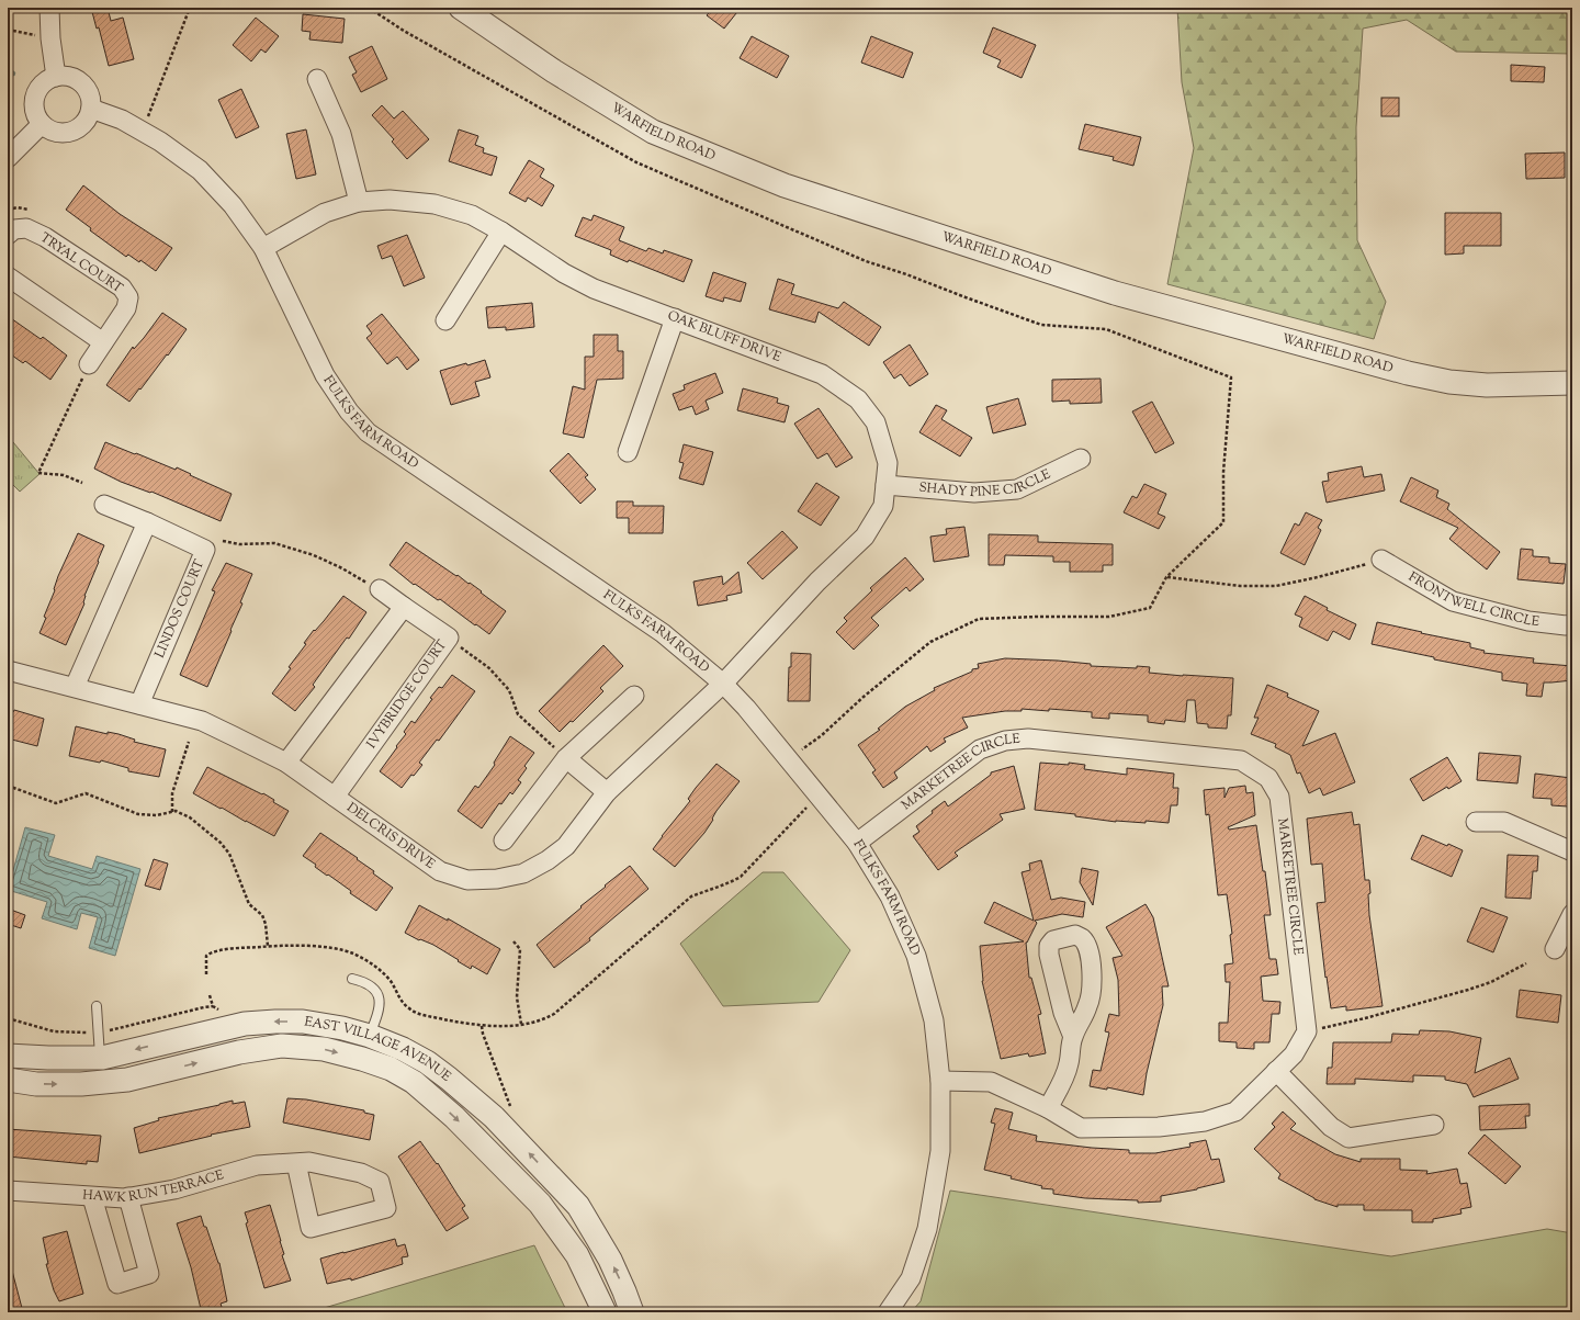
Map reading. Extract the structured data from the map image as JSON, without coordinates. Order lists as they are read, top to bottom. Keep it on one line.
{"streets":{"street":["WARFIELD ROAD","TRYAL COURT","OAK BLUFF DRIVE","FULKS FARM ROAD","SHADY PINE CIRCLE","FRONTWELL CIRCLE","LINDOS COURT","IVYBRIDGE COURT","MARKETREE CIRCLE","DELCRIS DRIVE","EAST VILLAGE AVENUE","HAWK RUN TERRACE"]},"crossings":[["OAK BLUFF DRIVE","FULKS FARM ROAD"],["OAK BLUFF DRIVE","SHADY PINE CIRCLE"],["OAK BLUFF DRIVE","DELCRIS DRIVE"],["FULKS FARM ROAD","MARKETREE CIRCLE"],["FULKS FARM ROAD","DELCRIS DRIVE"],["LINDOS COURT","DELCRIS DRIVE"],["IVYBRIDGE COURT","DELCRIS DRIVE"]]}
